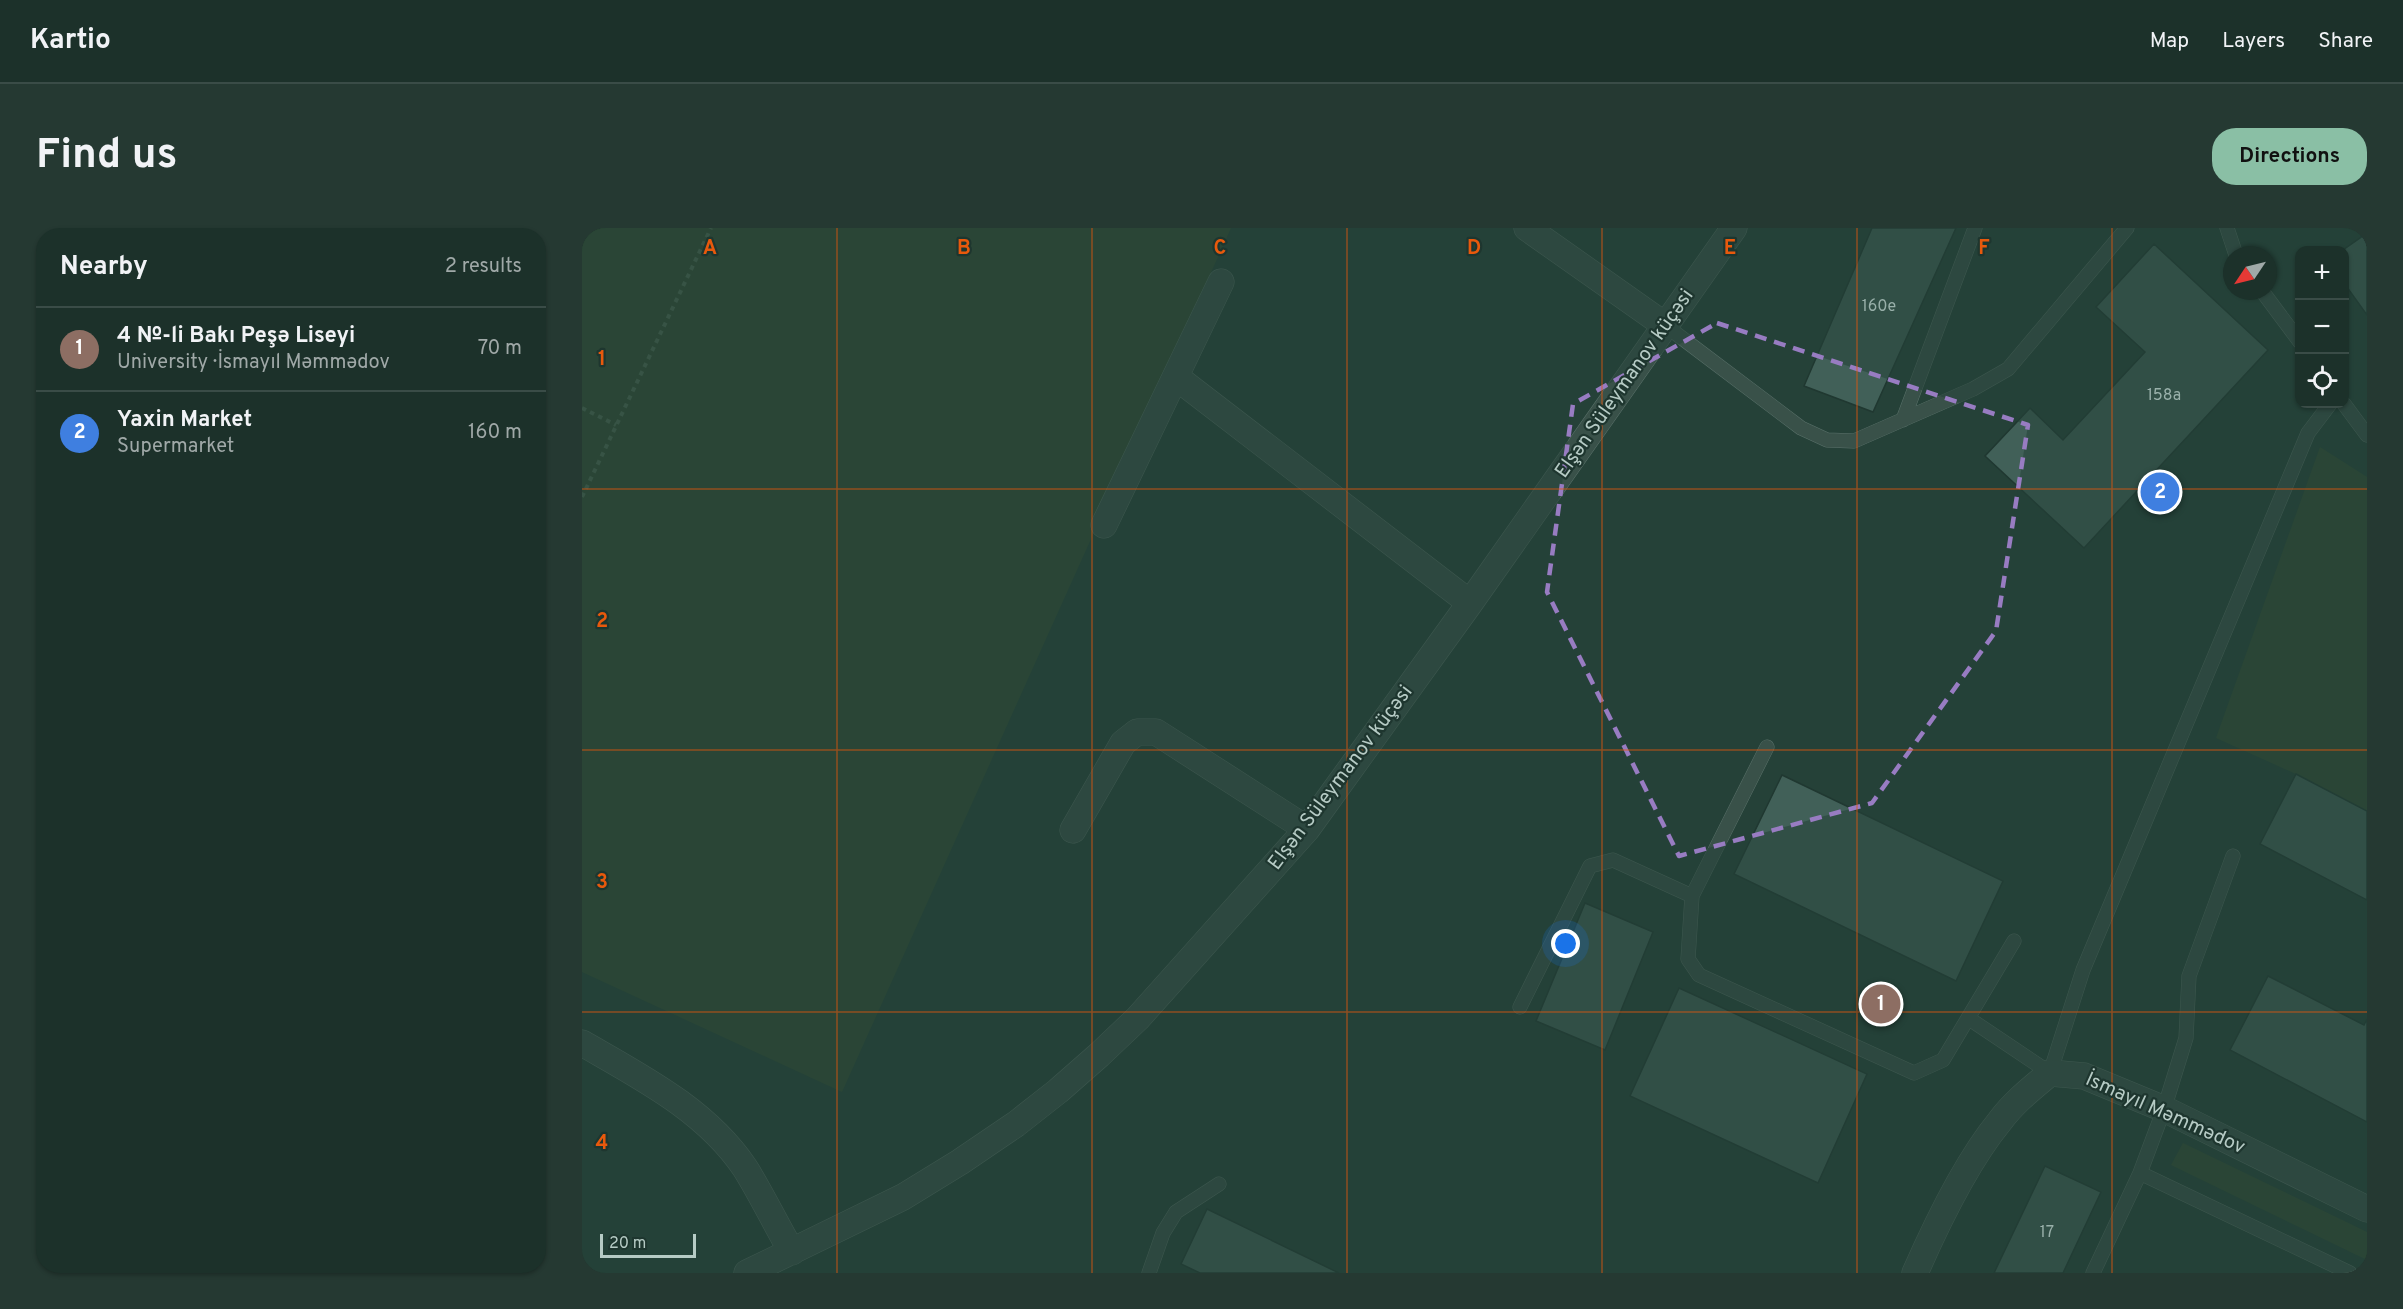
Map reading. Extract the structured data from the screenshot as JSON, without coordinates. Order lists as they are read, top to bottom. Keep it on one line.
{"streets":{"street":["Elşən Süleymanov küçəsi","İsmayıl Məmmədov"]},"house_numbers":["160e","158a","17"],"scale_bar":"20 m","north":"bottom left","page":{"header":"Kartio","nav":["Map","Layers","Share"],"buttons":"Directions","title":"Find us","heading":["Nearby","2 results"],"map_buttons":["+","−"],"list":[{"mark":"1","name":"4 №-li Bakı Peşə Liseyi","note":"University · İsmayıl Məmmədov","value":"70 m"},{"mark":"2","name":"Yaxin Market","note":"Supermarket","value":"160 m"}],"pins":["2","1"],"scale":"20 m"},"grid":{"columns":["A","B","C","D","E","F"],"rows":["1","2","3","4"]}}
